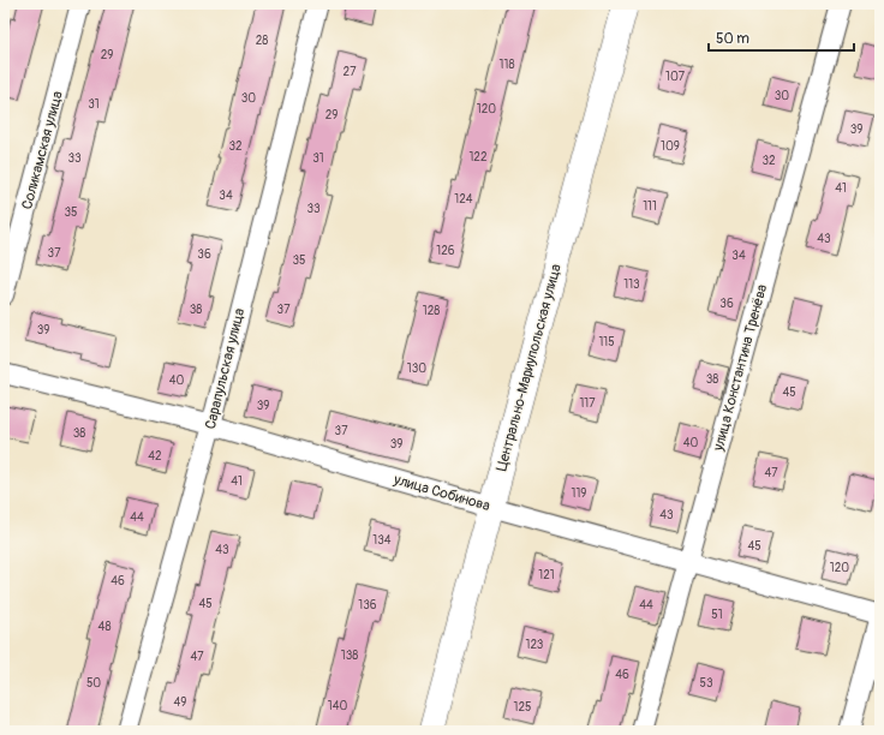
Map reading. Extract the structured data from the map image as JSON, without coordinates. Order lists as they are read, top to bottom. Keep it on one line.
{"streets":{"street":["Соликамская улица","Центрально-Мариупольская улица","улица Константина Тренёва","Сарапульская улица","улица Собинова"]},"crossings":[["Центрально-Мариупольская улица","улица Собинова"],["улица Константина Тренёва","улица Собинова"],["Сарапульская улица","улица Собинова"]],"house_numbers":["28","29","118","27","107","30","30","31","120","29","39","32","109","122","33","31","32","41","34","124","111","33","35","43","126","37","36","34","35","113","36","38","37","128","39","115","130","38","40","45","117","39","37","38","40","39","42","47","41","119","43","44","134","45","43","120","121","46","45","136","44","51","48","123","138","47","46","50","53","49","140","125"],"scale_bar":"50 m"}
